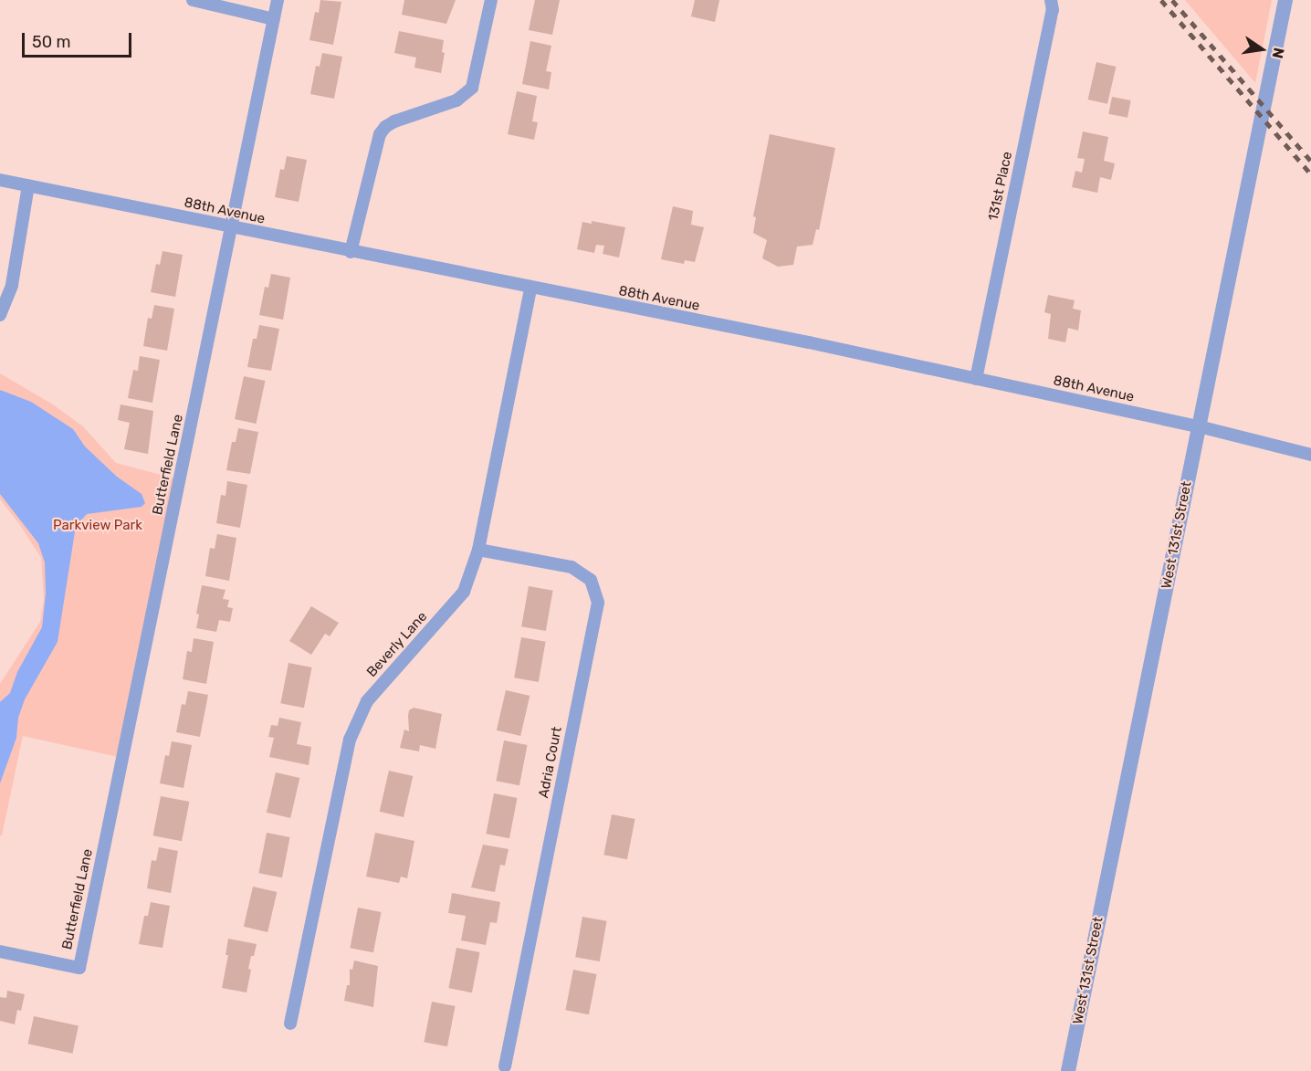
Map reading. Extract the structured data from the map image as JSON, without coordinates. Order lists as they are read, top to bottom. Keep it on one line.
{"streets":{"street":["131st Place","88th Avenue","Butterfield Lane","West 131st Street","Beverly Lane","Adria Court"]},"crossings":[["131st Place","88th Avenue"],["88th Avenue","Butterfield Lane"],["88th Avenue","West 131st Street"],["88th Avenue","Beverly Lane"],["Beverly Lane","Adria Court"]],"parks":["Parkview Park"],"scale_bar":"50 m","north":"right"}
